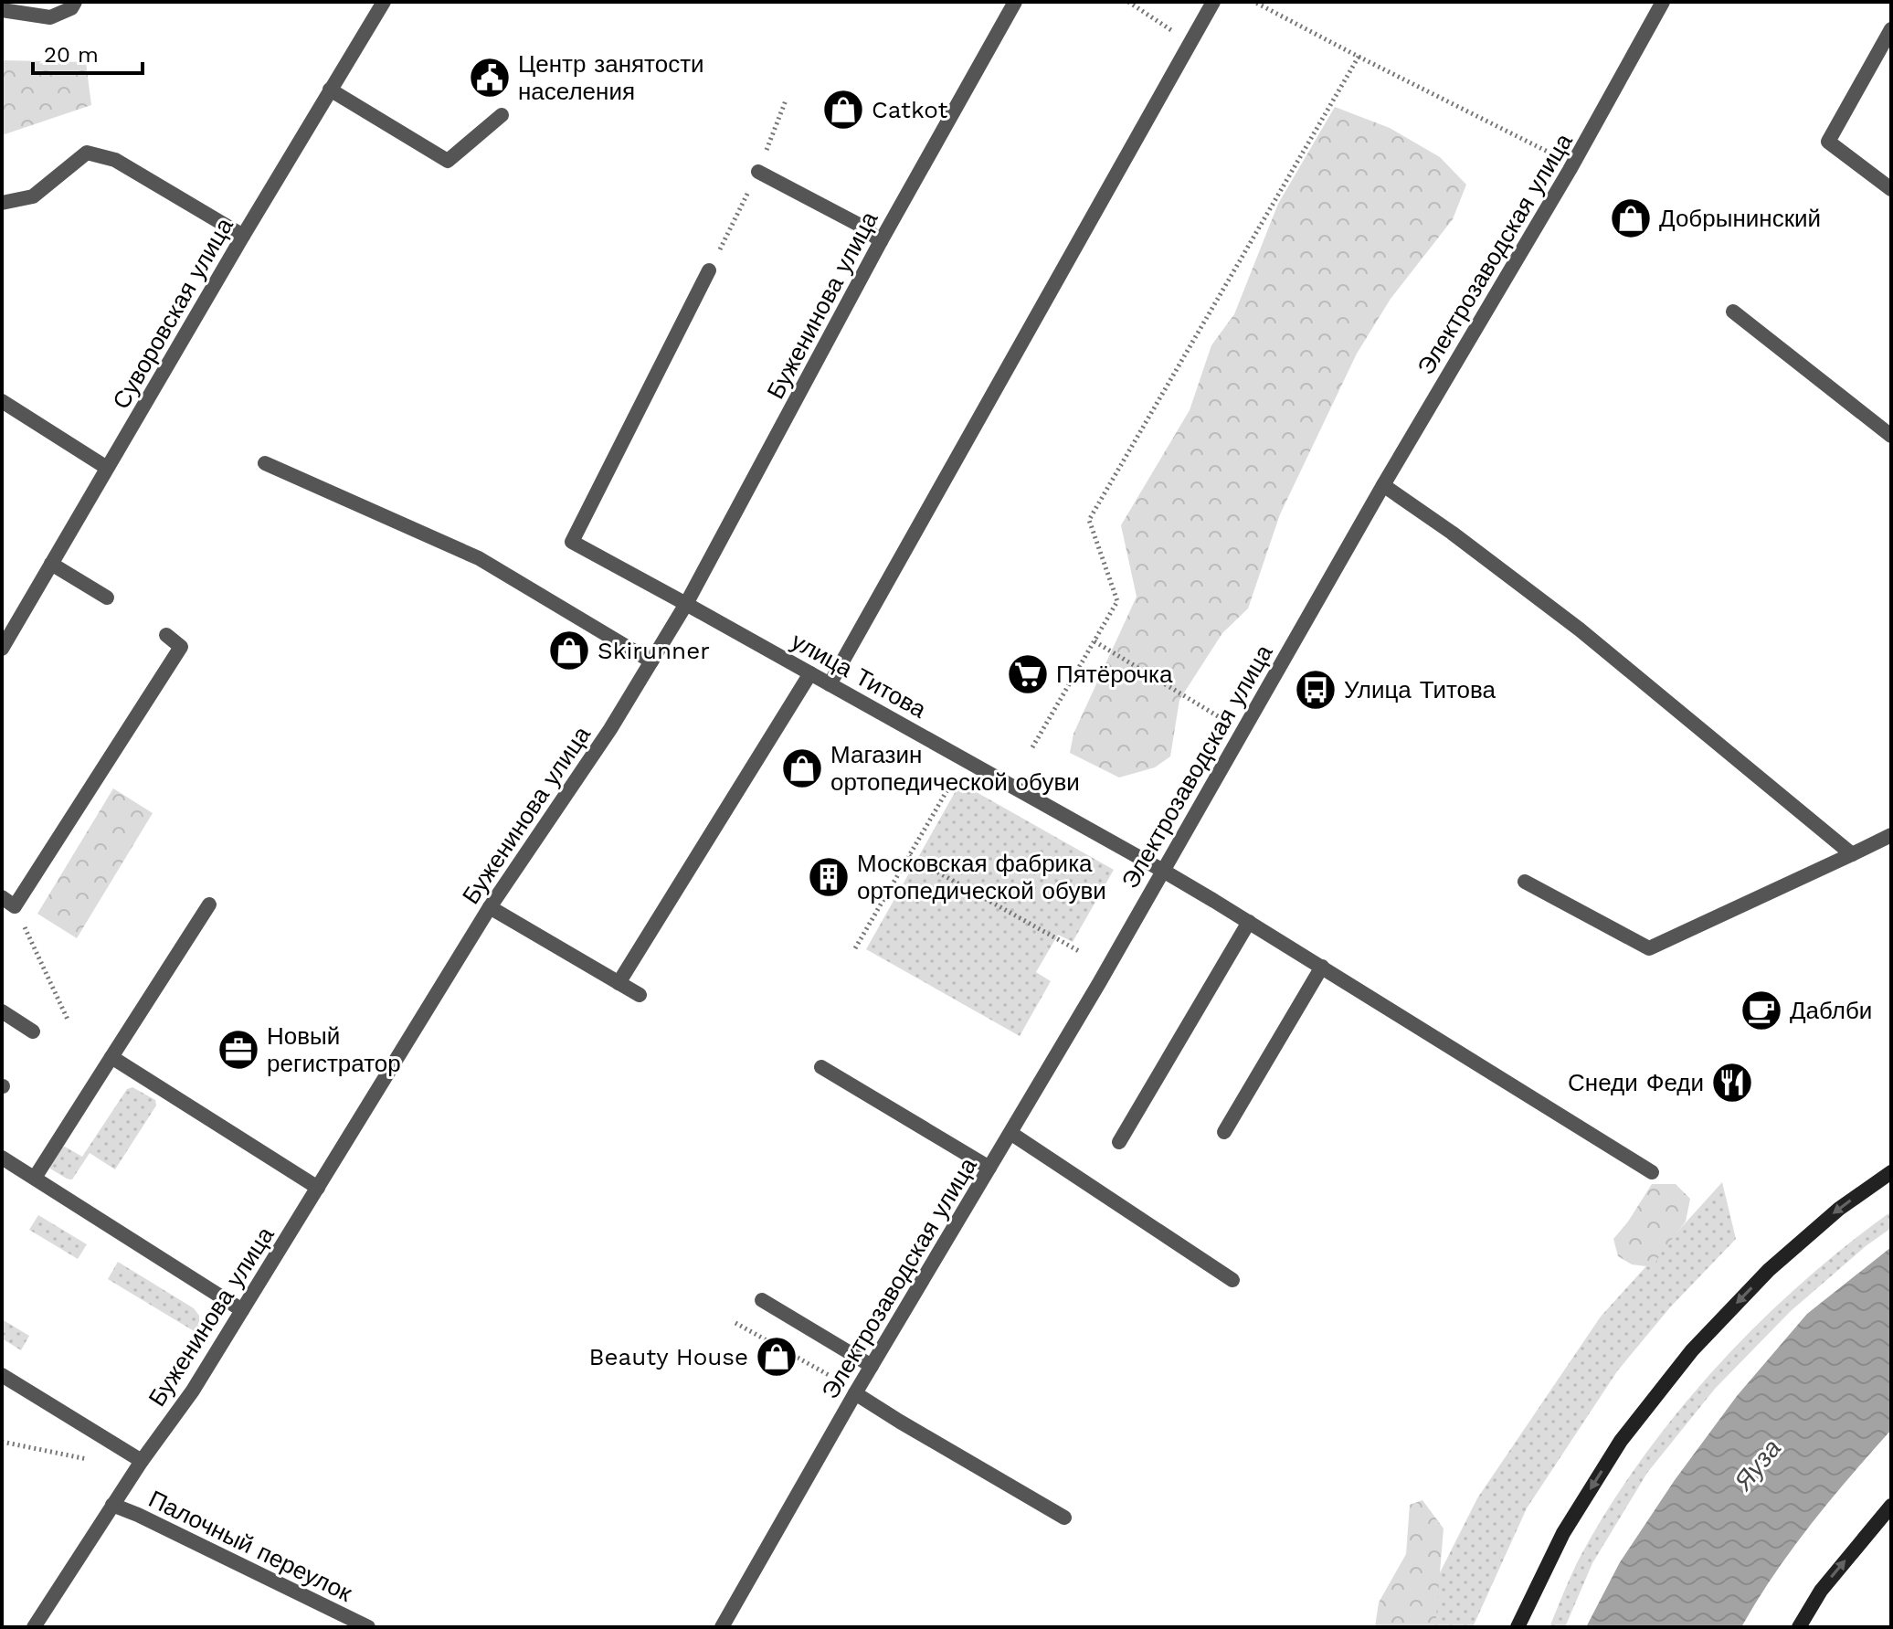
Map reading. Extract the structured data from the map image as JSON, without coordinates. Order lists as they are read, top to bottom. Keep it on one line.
{"streets":{"street":["Электрозаводская улица","Буженинова улица","Суворовская улица","улица Титова","Палочный переулок"]},"crossings":[["Электрозаводская улица","улица Титова"],["Буженинова улица","улица Титова"],["Буженинова улица","Палочный переулок"]],"water":["Яуза"],"places":{"public building":["Центр занятости населения"],"shop":["Catkot","Добрынинский","Skirunner","Магазин ортопедической обуви","Beauty House"],"supermarket":["Пятёрочка"],"bus stop":["Улица Титова"],"building":["Московская фабрика ортопедической обуви"],"cafe":["Даблби"],"office":["Новый регистратор"],"restaurant":["Снеди Феди"]},"scale_bar":"20 m"}
